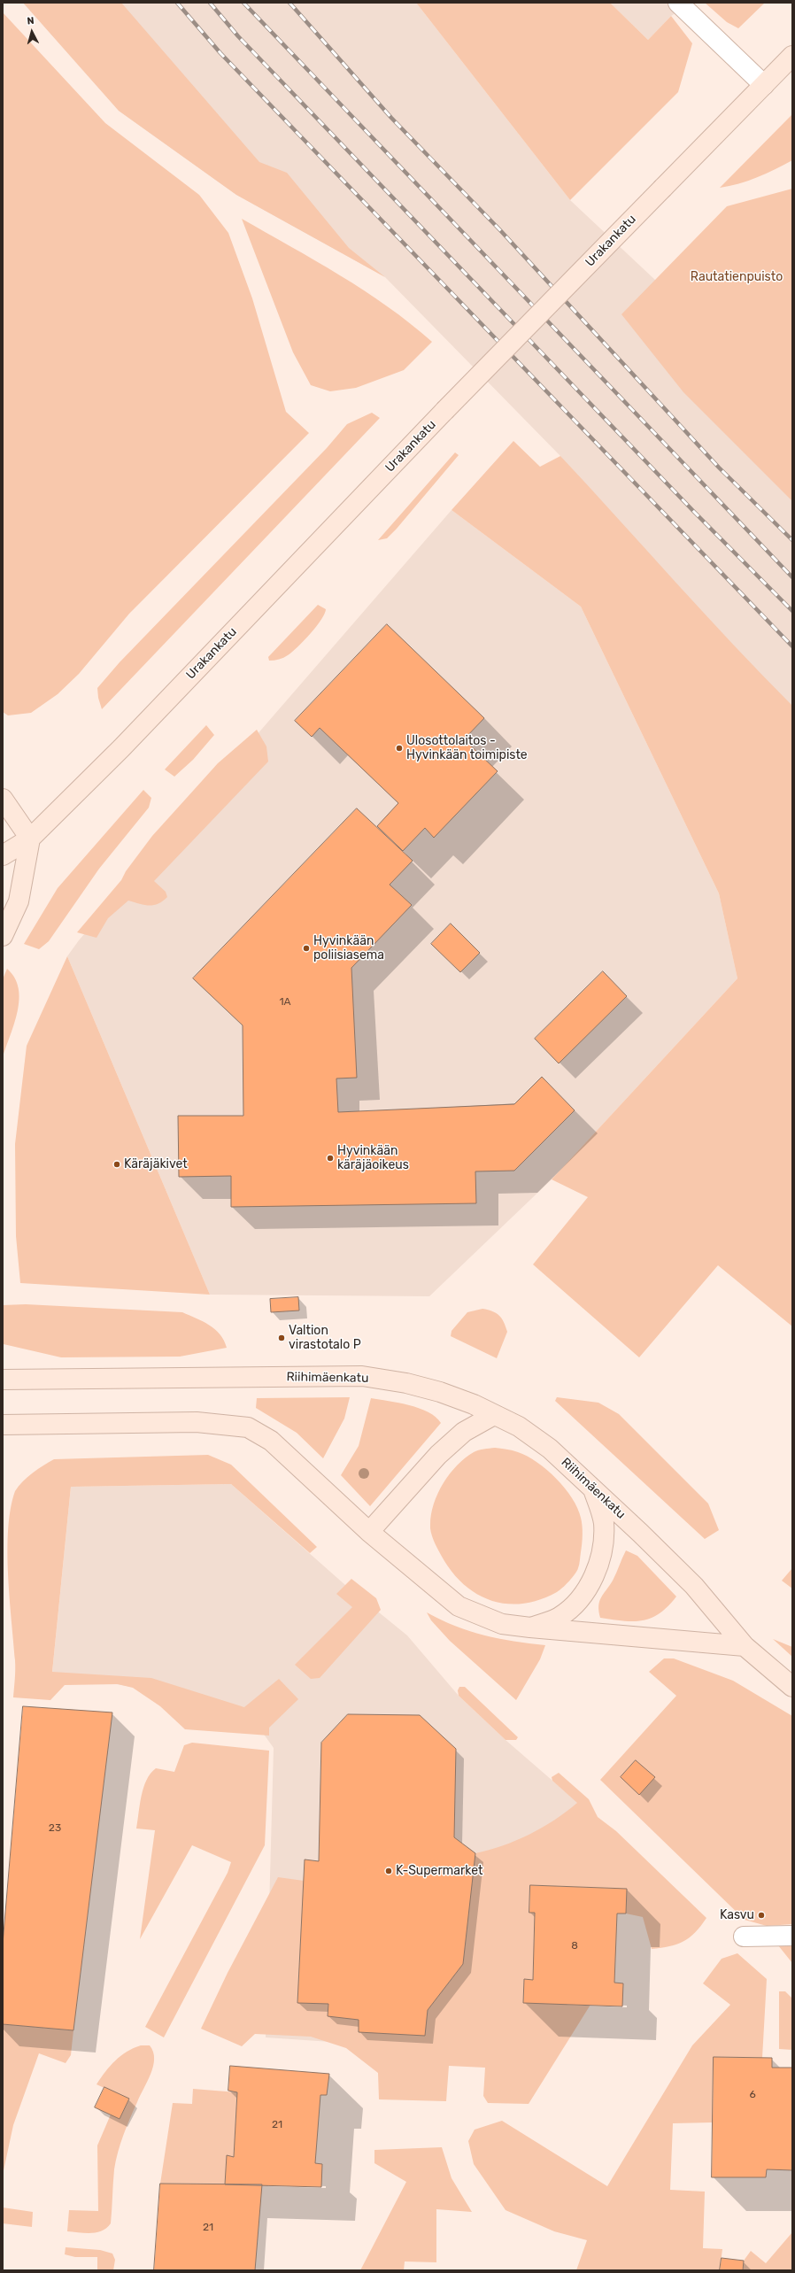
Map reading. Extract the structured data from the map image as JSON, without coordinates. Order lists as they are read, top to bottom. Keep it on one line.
{"streets":{"street":["Urakankatu","Riihimäenkatu"]},"parks":["Rautatienpuisto"],"places":["Ulosottolaitos - Hyvinkään toimipiste","Hyvinkään poliisiasema","Hyvinkään käräjäoikeus","Käräjäkivet","Valtion virastotalo P","K-Supermarket","Kasvu"],"house_numbers":["1A","23","8","6","21","21"],"north":"top"}
